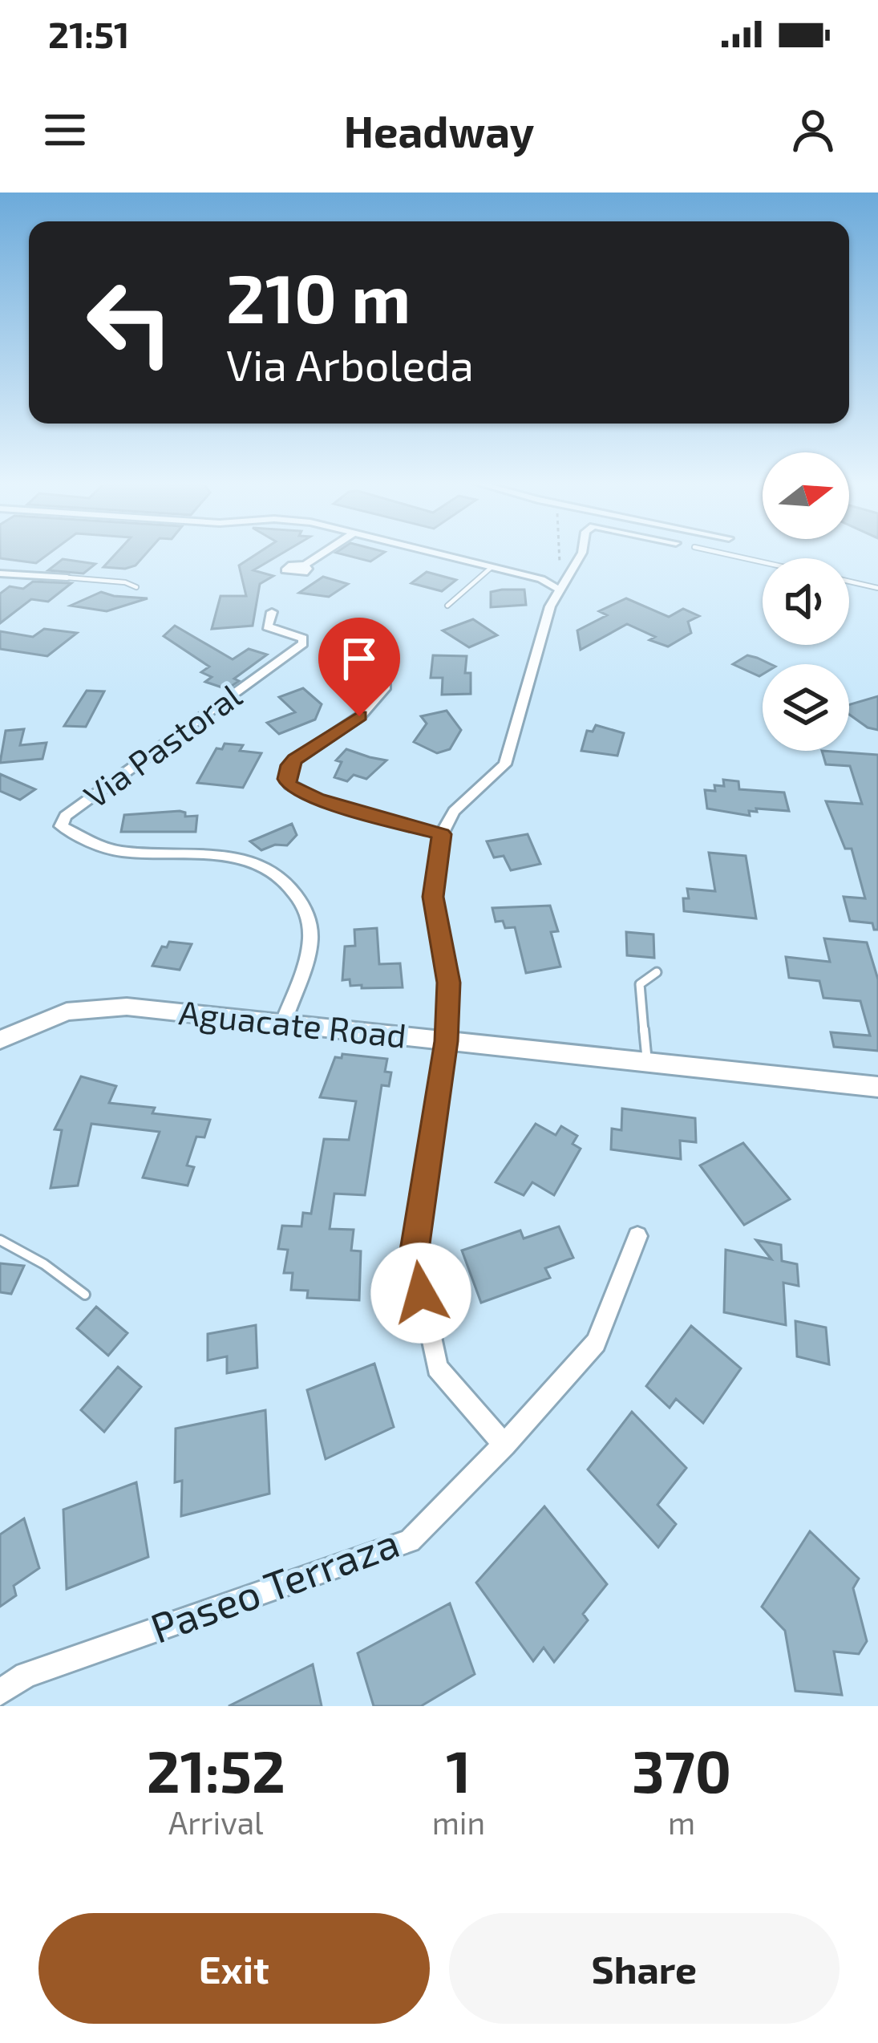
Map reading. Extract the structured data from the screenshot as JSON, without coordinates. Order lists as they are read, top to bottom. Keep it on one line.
{"streets":{"street":["Via Pastoral","Aguacate Road","Paseo Terraza"]},"crossings":[["Via Pastoral","Aguacate Road"]],"north":"right","page":{"status":"21:51","header":"Headway","turn":["210 m","Via Arboleda"],"eta":["21:52","Arrival","1","min","370","m"],"buttons":["Exit","Share"]}}
